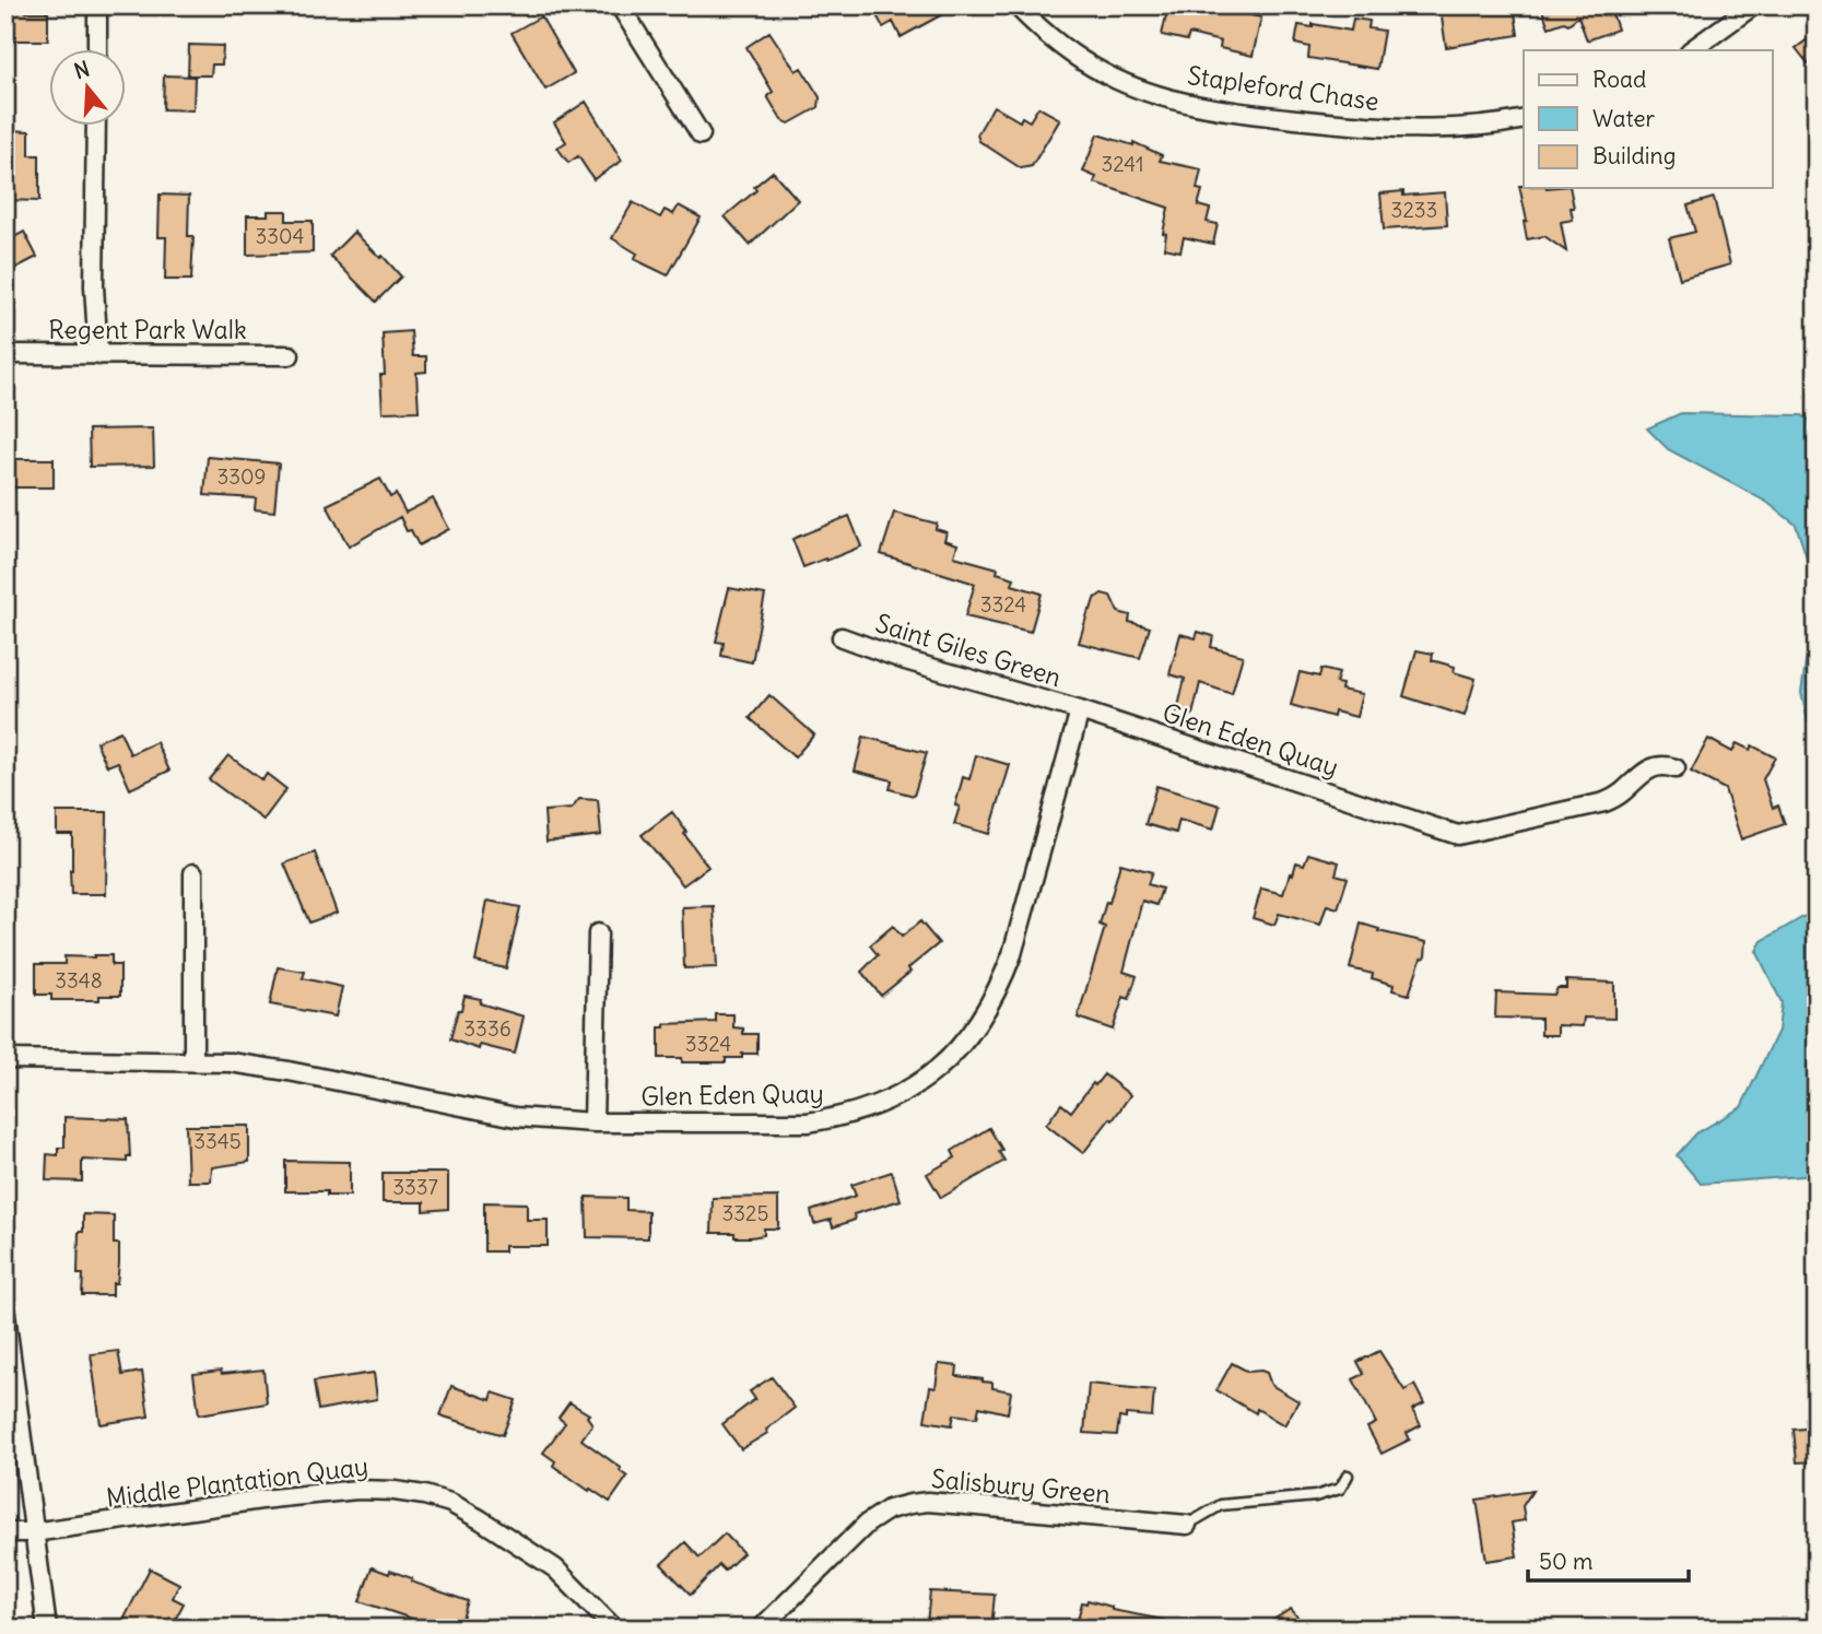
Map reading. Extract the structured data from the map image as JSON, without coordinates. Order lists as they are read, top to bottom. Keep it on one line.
{"streets":{"street":["Stapleford Chase","Regent Park Walk","Saint Giles Green","Glen Eden Quay","Middle Plantation Quay","Salisbury Green"]},"crossings":[["Saint Giles Green","Glen Eden Quay"]],"house_numbers":["3241","3233","3304","3309","3324","3348","3336","3324","3345","3337","3325"],"legend":["Road","Water","Building"],"scale_bar":"50 m","north":"top"}
